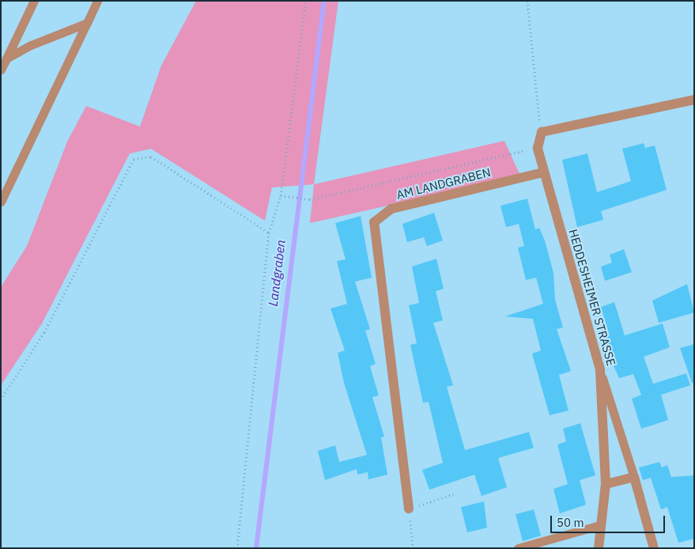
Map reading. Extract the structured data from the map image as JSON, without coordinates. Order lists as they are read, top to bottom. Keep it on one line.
{"streets":{"street":["AM LANDGRABEN","HEDDESHEIMER STRASSE"]},"crossings":[["AM LANDGRABEN","HEDDESHEIMER STRASSE"]],"water":["Landgraben"],"scale_bar":"50 m"}
